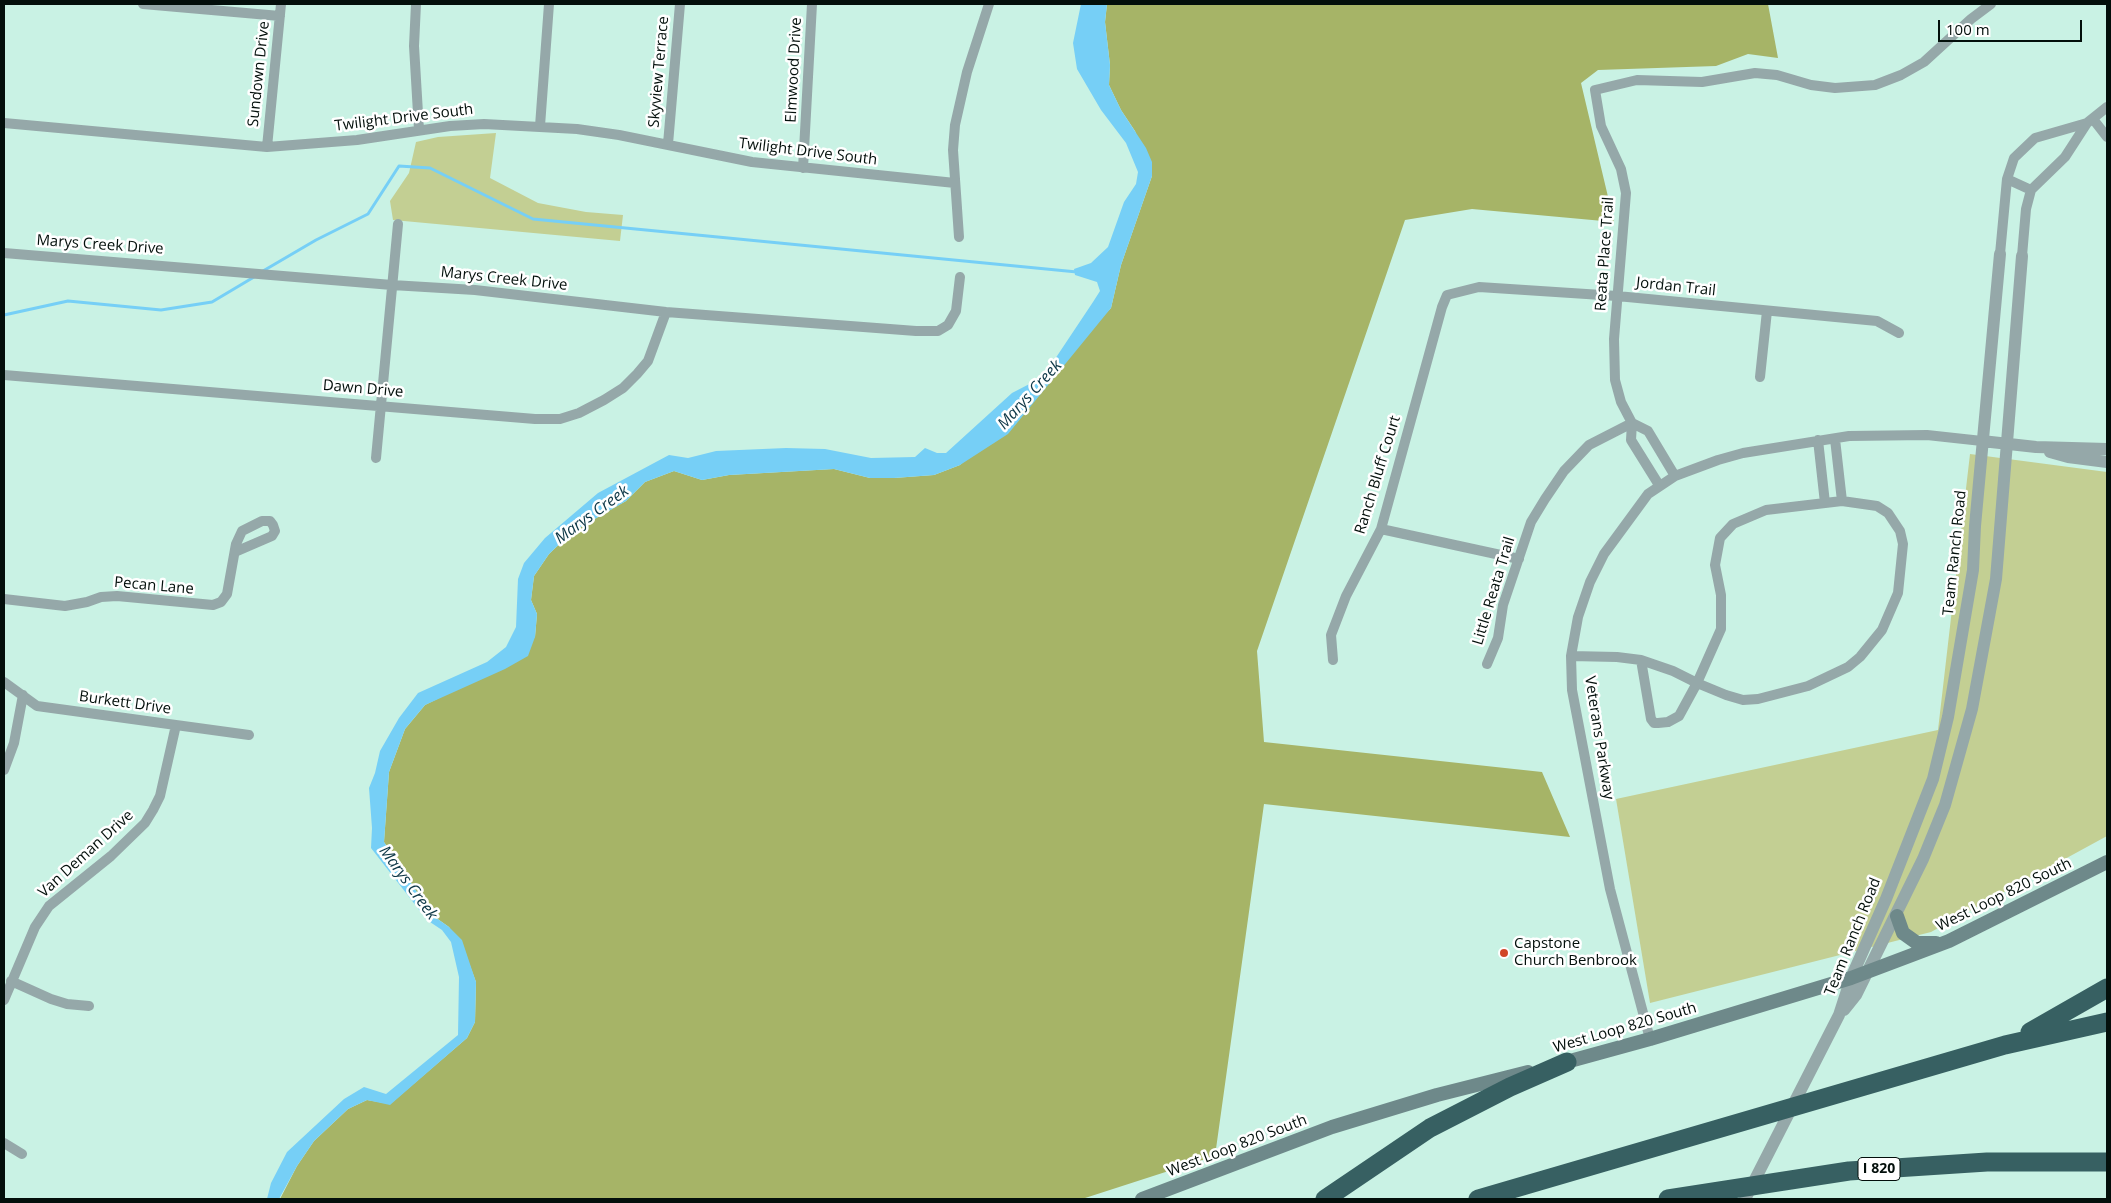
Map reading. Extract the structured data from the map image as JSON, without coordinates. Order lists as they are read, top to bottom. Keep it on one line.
{"streets":{"highway":["I 820"],"main road":["West Loop 820 South"],"street":["Elmwood Drive","Skyview Terrace","Sundown Drive","Twilight Drive South","Marys Creek Drive","Reata Place Trail","Jordan Trail","Dawn Drive","Ranch Bluff Court","Team Ranch Road","Pecan Lane","Little Reata Trail","Burkett Drive","Veterans Parkway","Van Deman Drive"]},"crossings":[["Elmwood Drive","Twilight Drive South"],["Skyview Terrace","Twilight Drive South"],["Sundown Drive","Twilight Drive South"],["Marys Creek Drive","Dawn Drive"],["Reata Place Trail","Jordan Trail"],["Reata Place Trail","Little Reata Trail"],["Reata Place Trail","Veterans Parkway"],["Jordan Trail","Ranch Bluff Court"],["Team Ranch Road","Veterans Parkway"],["Team Ranch Road","West Loop 820 South"],["Burkett Drive","Van Deman Drive"],["Veterans Parkway","West Loop 820 South"]],"water":["Marys Creek"],"places":["Capstone Church Benbrook"],"scale_bar":"100 m"}
